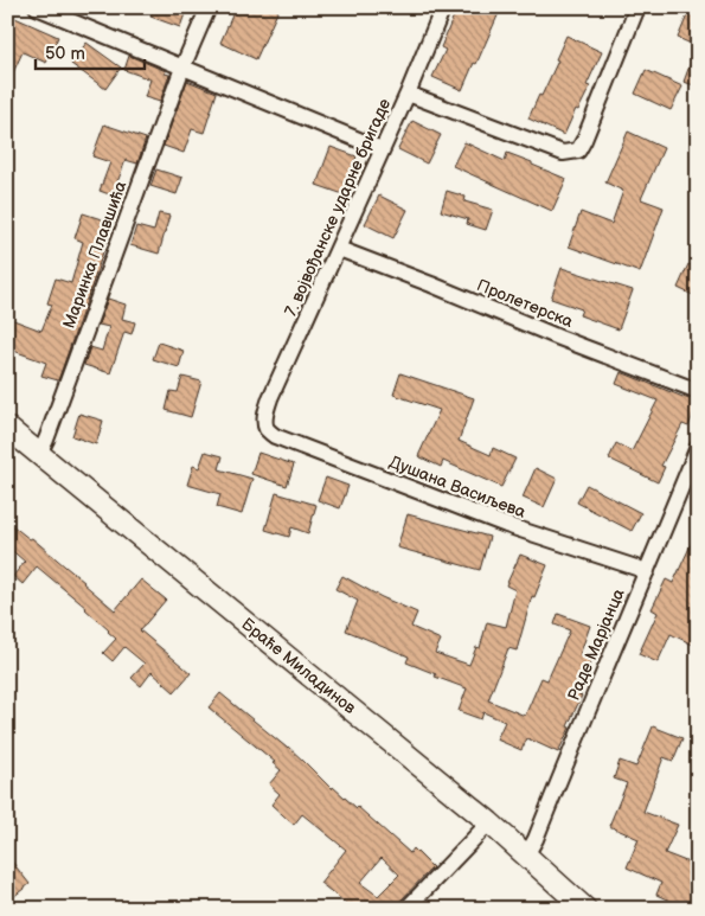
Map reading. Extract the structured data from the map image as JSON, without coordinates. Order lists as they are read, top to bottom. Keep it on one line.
{"streets":{"main road":["Браће Миладинов"],"street":["7. војвођанске ударне бригаде","Маринка Плавшића","Пролетерска","Душана Васиљева","Раде Марјанца"]},"crossings":[["7. војвођанске ударне бригаде","Пролетерска"],["7. војвођанске ударне бригаде","Душана Васиљева"],["Маринка Плавшића","Браће Миладинов"],["Душана Васиљева","Раде Марјанца"],["Раде Марјанца","Браће Миладинов"]],"scale_bar":"50 m"}
